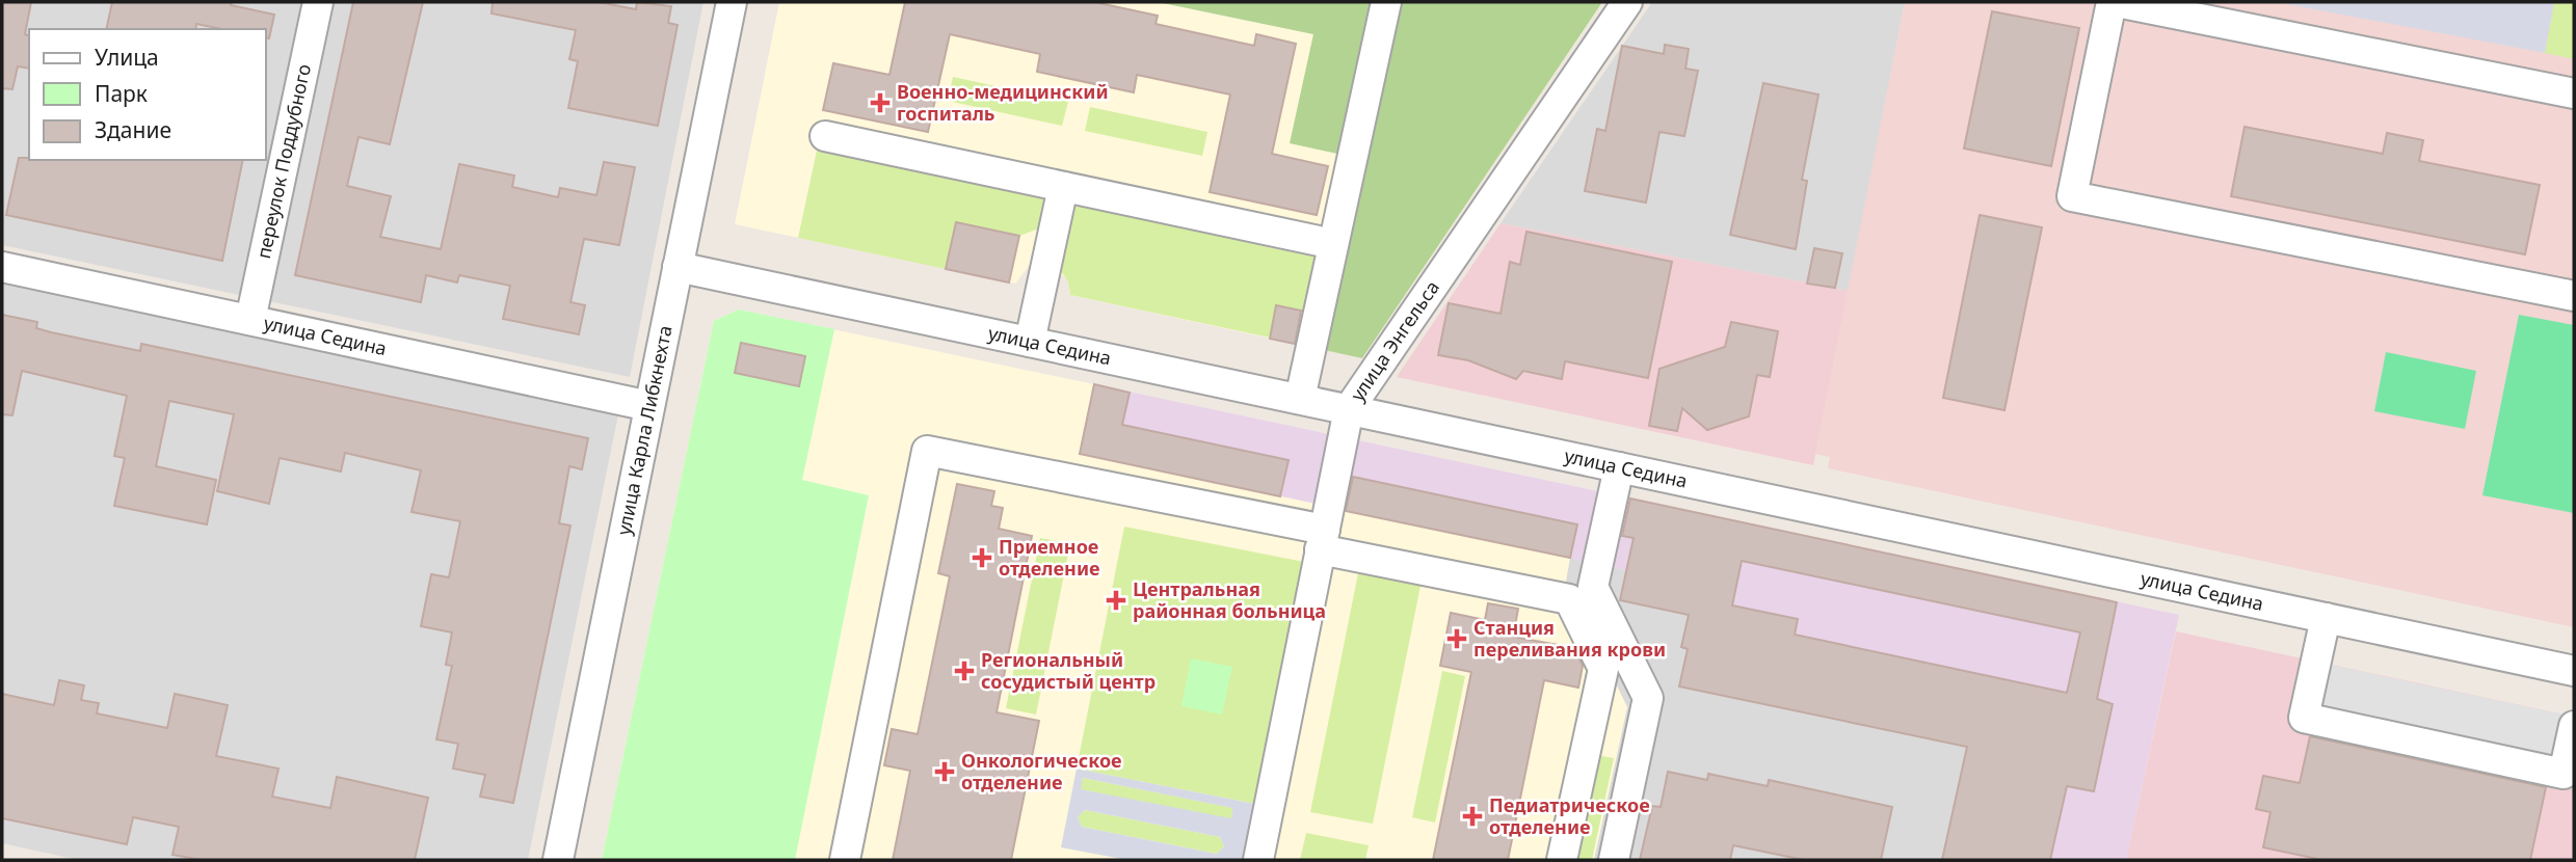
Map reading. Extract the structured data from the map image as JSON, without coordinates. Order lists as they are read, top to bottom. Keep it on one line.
{"streets":{"street":["переулок Поддубного","улица Седина","улица Энгельса","улица Карла Либкнехта"]},"crossings":[["переулок Поддубного","улица Седина"],["улица Седина","улица Энгельса"],["улица Седина","улица Карла Либкнехта"]],"places":{"health":["Военно-медицинский госпиталь","Приемное отделение","Центральная районная больница","Станция переливания крови","Региональный сосудистый центр","Онкологическое отделение","Педиатрическое отделение"]},"legend":["Улица","Парк","Здание"]}
